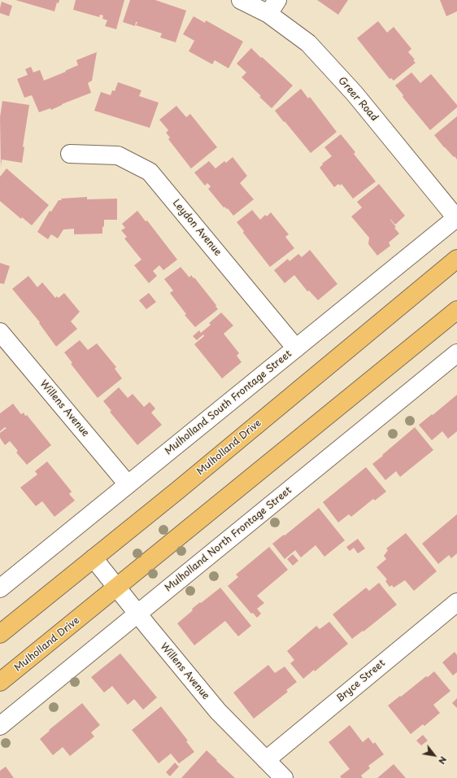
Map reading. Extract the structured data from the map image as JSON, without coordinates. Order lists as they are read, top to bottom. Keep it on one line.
{"streets":{"main road":["Mulholland Drive"],"street":["Greer Road","Leydon Avenue","Mulholland South Frontage Street","Willens Avenue","Mulholland North Frontage Street","Bryce Street"]},"crossings":[["Greer Road","Mulholland South Frontage Street"],["Leydon Avenue","Mulholland South Frontage Street"],["Mulholland South Frontage Street","Willens Avenue"],["Willens Avenue","Mulholland Drive"],["Willens Avenue","Mulholland North Frontage Street"],["Willens Avenue","Bryce Street"]],"north":"bottom right"}
